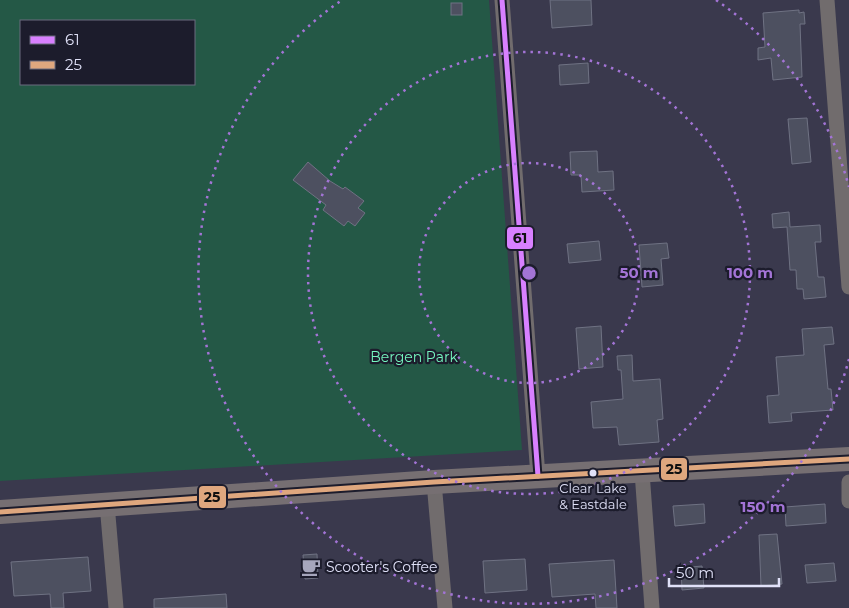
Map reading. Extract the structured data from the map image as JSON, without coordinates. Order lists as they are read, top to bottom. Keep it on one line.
{"parks":["Bergen Park"],"places":{"other":["Clear Lake & Eastdale"],"cafe":["Scooter's Coffee"]},"lines":["transit line 61","transit line 25"],"legend":["61","25"],"scale_bar":"50 m","rings":["50 m","100 m","150 m"]}
